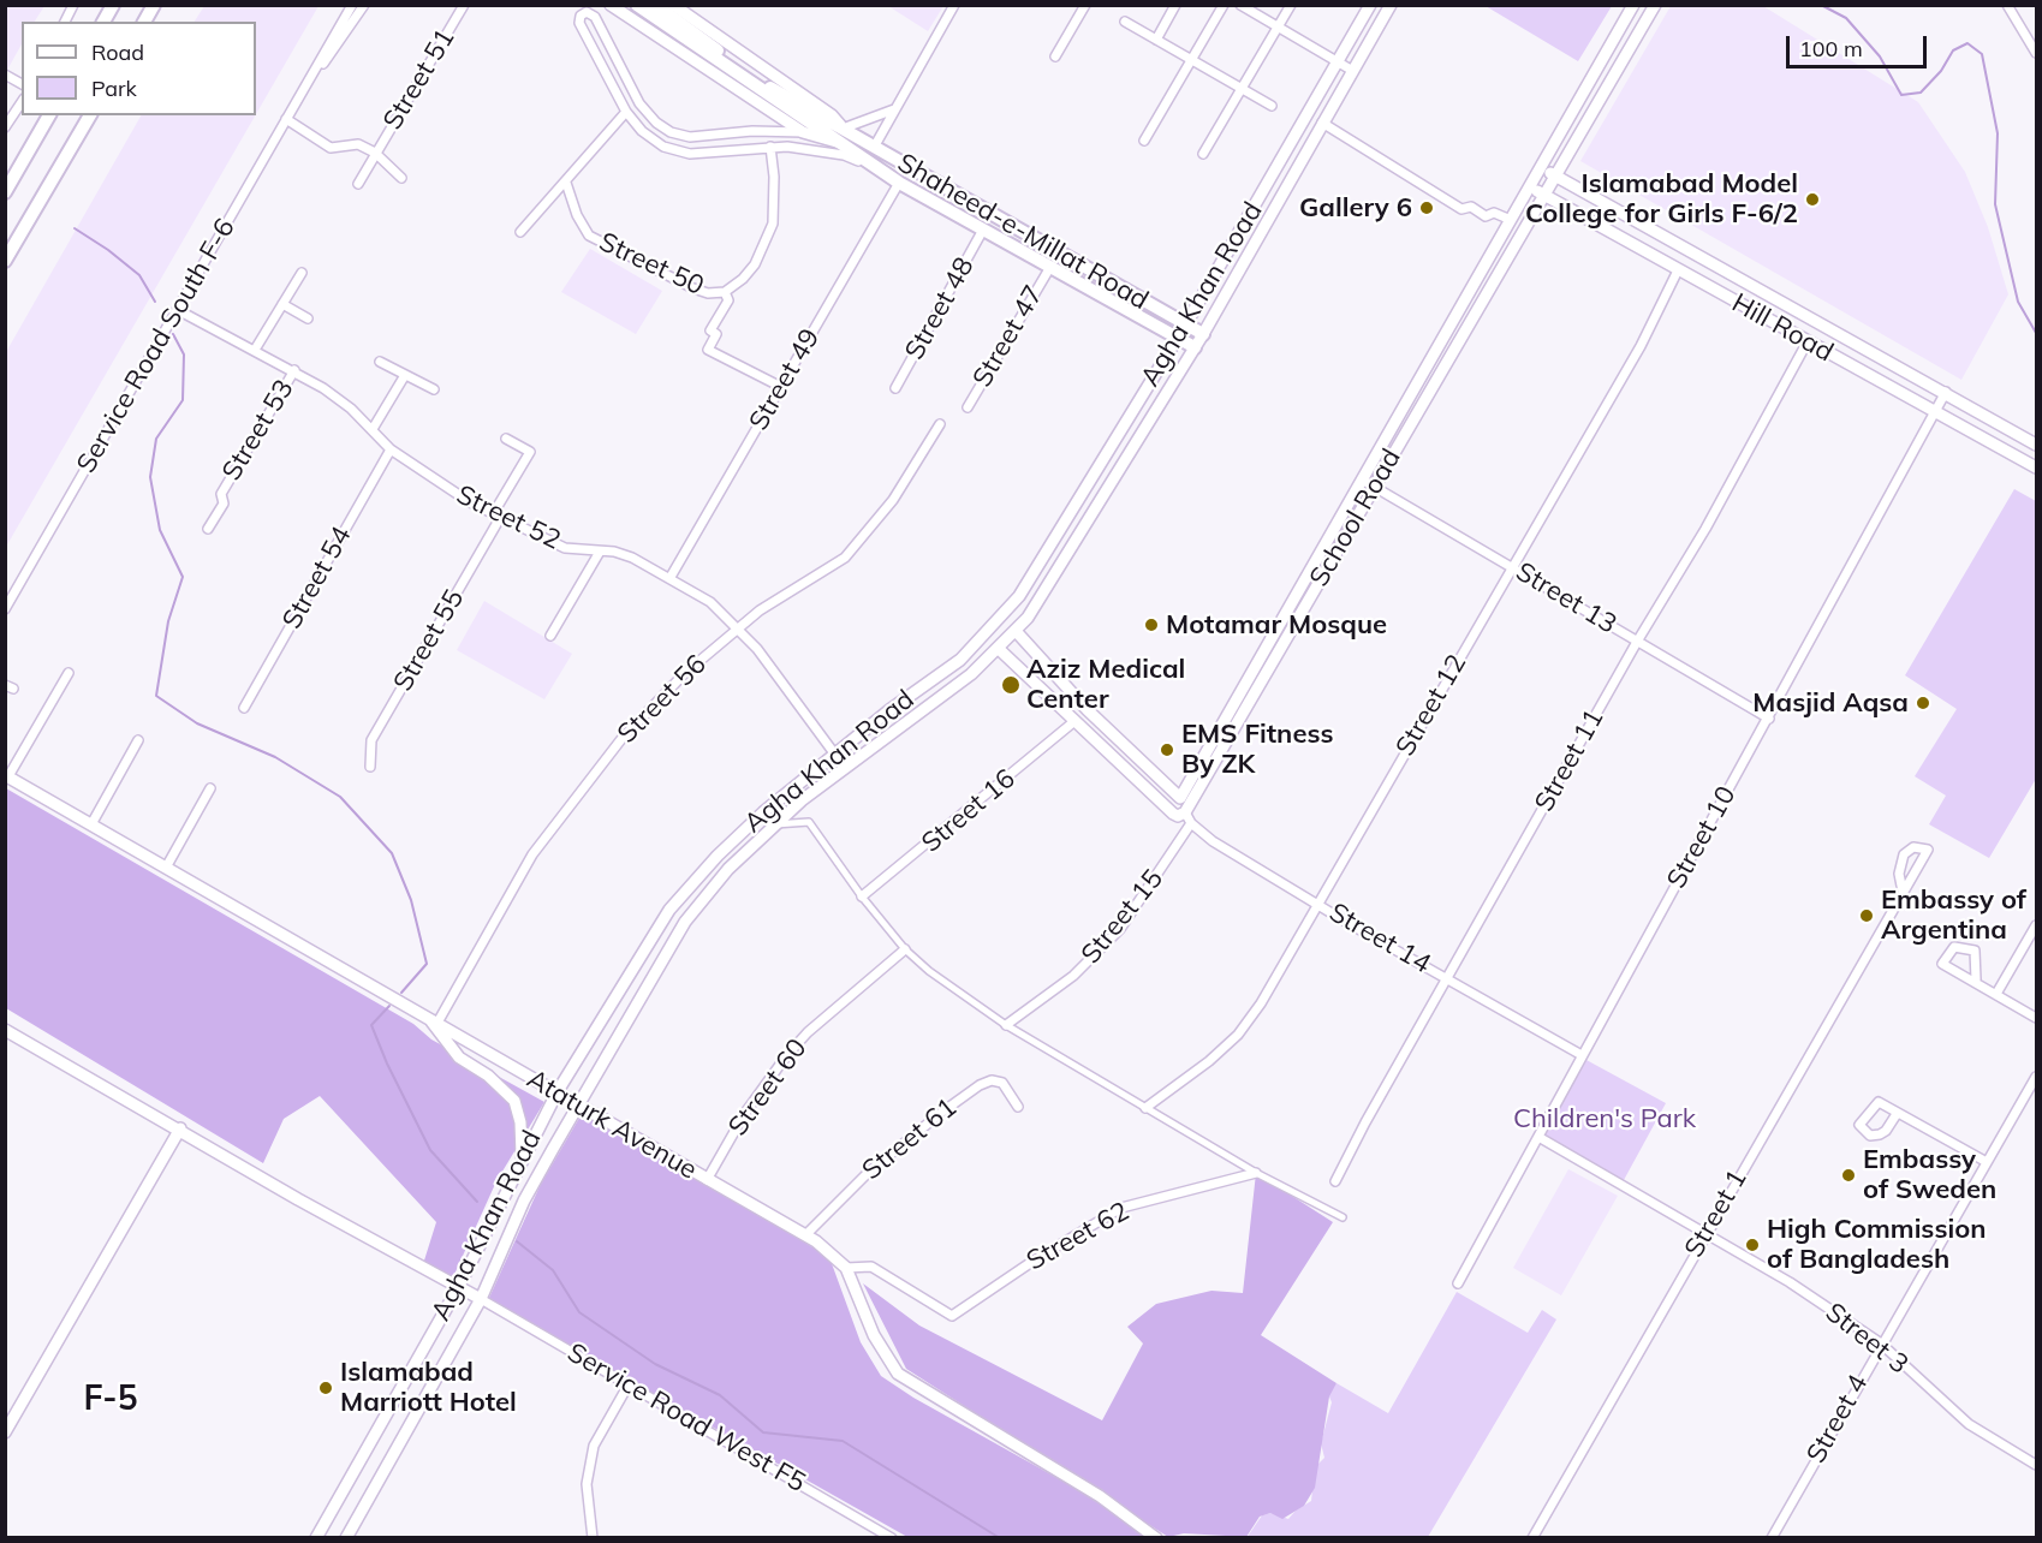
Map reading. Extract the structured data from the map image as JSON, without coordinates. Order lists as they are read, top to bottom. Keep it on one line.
{"streets":{"main road":["Shaheed-e-Millat Road"],"street":["Street 51","Street 50","Agha Khan Road","Street 48","Hill Road","Street 47","Service Road South F-6","Street 49","Street 53","Street 52","School Road","Street 54","Street 13","Street 55","Street 56","Street 12","Street 11","Street 16","Street 10","Street 15","Street 14","Street 60","Ataturk Avenue","Street 61","Street 1","Street 62","Street 3","Service Road West F5","Street 4"]},"crossings":[["Shaheed-e-Millat Road","Agha Khan Road"],["Shaheed-e-Millat Road","Street 48"],["Shaheed-e-Millat Road","Street 47"],["Shaheed-e-Millat Road","Street 49"],["Agha Khan Road","Street 52"],["Agha Khan Road","Ataturk Avenue"],["Agha Khan Road","Service Road West F5"],["Hill Road","School Road"],["Hill Road","Street 12"],["Hill Road","Street 11"],["Hill Road","Street 10"],["Service Road South F-6","Street 52"],["Street 49","Street 52"],["Street 53","Street 52"],["Street 52","Street 54"],["Street 52","Street 55"],["Street 52","Street 56"],["School Road","Street 13"],["School Road","Street 14"],["Street 13","Street 12"],["Street 13","Street 11"],["Street 13","Street 10"],["Street 56","Ataturk Avenue"],["Street 12","Street 14"],["Street 11","Street 14"],["Street 10","Street 14"],["Street 10","Street 3"],["Street 15","Street 14"],["Street 60","Ataturk Avenue"],["Ataturk Avenue","Street 61"],["Ataturk Avenue","Street 62"],["Street 1","Street 3"],["Street 3","Street 4"]],"districts":["F-5"],"parks":["Children's Park"],"places":["Islamabad Model College for Girls F-6/2","Gallery 6","Motamar Mosque","Aziz Medical Center","Masjid Aqsa","EMS Fitness By ZK","Embassy of Argentina","Embassy of Sweden","High Commission of Bangladesh","Islamabad Marriott Hotel"],"legend":["Road","Park"],"scale_bar":"100 m"}
